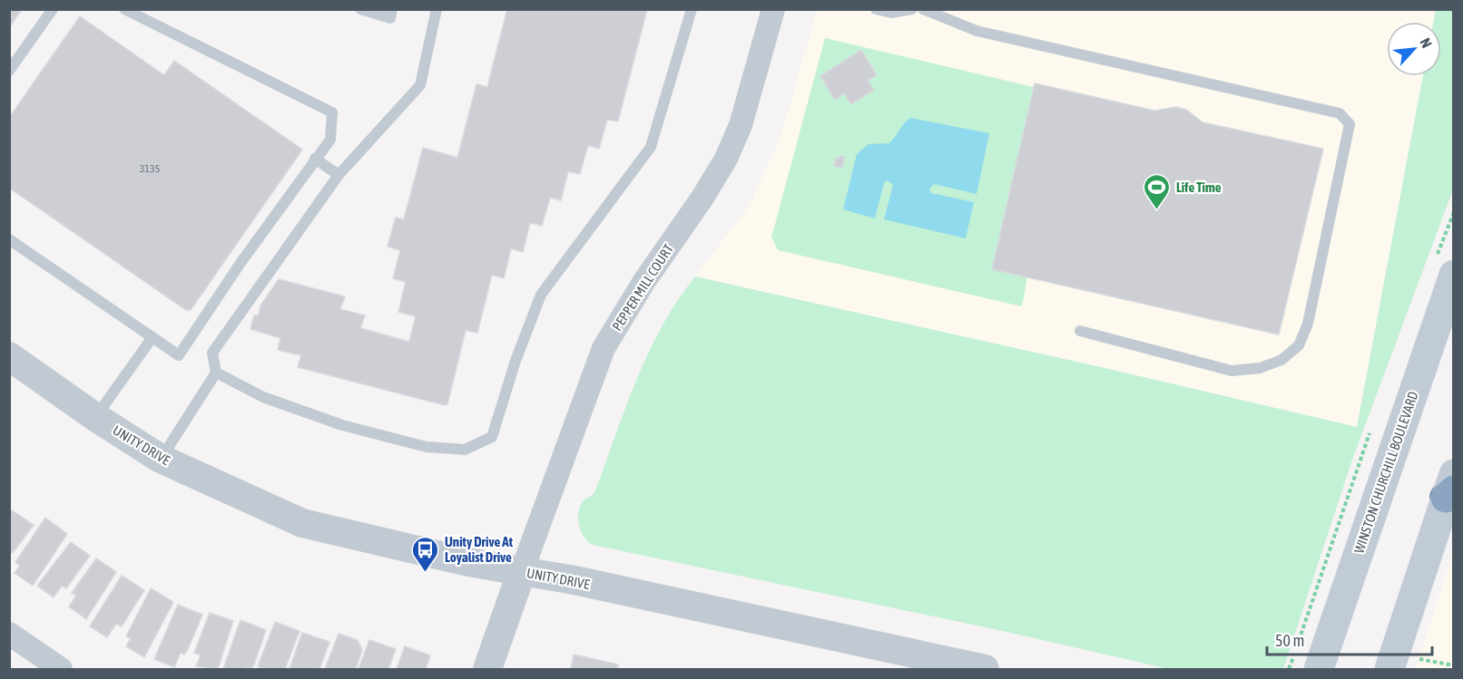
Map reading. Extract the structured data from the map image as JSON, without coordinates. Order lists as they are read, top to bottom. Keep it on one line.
{"streets":{"main road":["WINSTON CHURCHILL BOULEVARD"],"street":["PEPPER MILL COURT","UNITY DRIVE"]},"crossings":[["PEPPER MILL COURT","UNITY DRIVE"]],"places":{"sports":["Life Time"],"bus stop":["Unity Drive At Loyalist Drive"]},"house_numbers":["3135"],"scale_bar":"50 m","north":"top right"}
